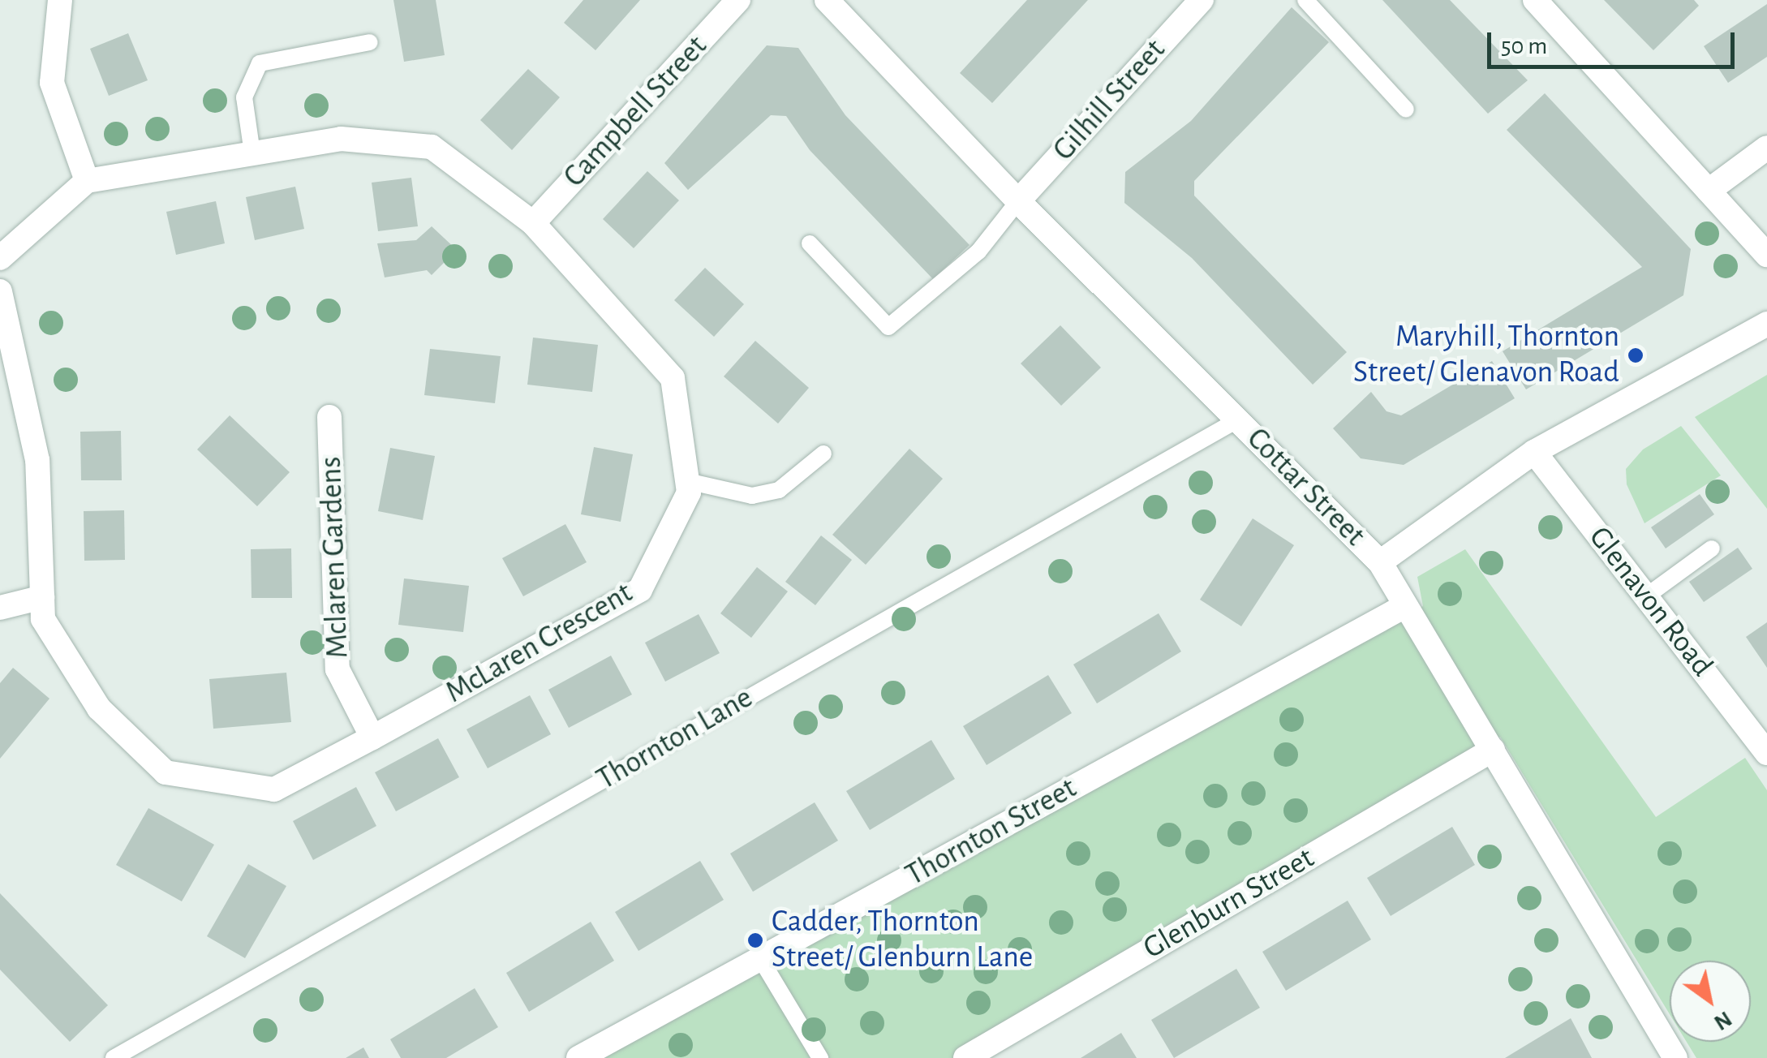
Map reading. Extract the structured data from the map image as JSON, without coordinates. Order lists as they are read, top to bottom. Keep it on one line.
{"streets":{"street":["Gilhill Street","Campbell Street","Cottar Street","Mclaren Gardens","Glenavon Road","McLaren Crescent","Thornton Street","Glenburn Street"],"lane":["Thornton Lane"]},"crossings":[["Gilhill Street","Cottar Street"],["Campbell Street","McLaren Crescent"],["Cottar Street","Thornton Lane"],["Cottar Street","Thornton Street"],["Cottar Street","Glenburn Street"],["Mclaren Gardens","McLaren Crescent"]],"places":["Maryhill, Thornton Street/ Glenavon Road","Cadder, Thornton Street/ Glenburn Lane"],"scale_bar":"50 m","north":"bottom right"}
